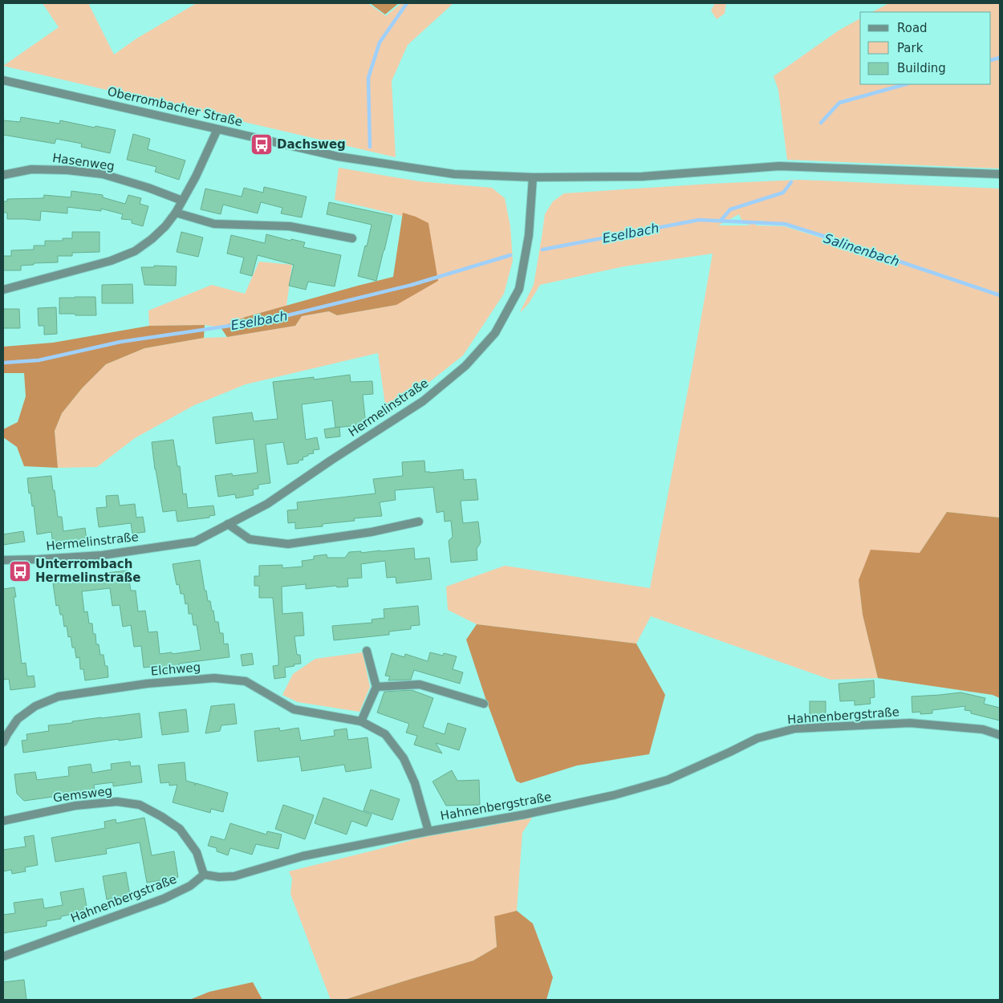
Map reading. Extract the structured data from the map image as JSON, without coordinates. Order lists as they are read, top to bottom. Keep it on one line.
{"streets":{"street":["Oberrombacher Straße","Hasenweg","Hermelinstraße","Elchweg","Hahnenbergstraße","Gemsweg"]},"crossings":[["Oberrombacher Straße","Hermelinstraße"],["Elchweg","Hahnenbergstraße"],["Hahnenbergstraße","Gemsweg"]],"water":["Eselbach","Salinenbach"],"places":{"bus stop":["Dachsweg","Unterrombach Hermelinstraße"]},"legend":["Road","Park","Building"]}
